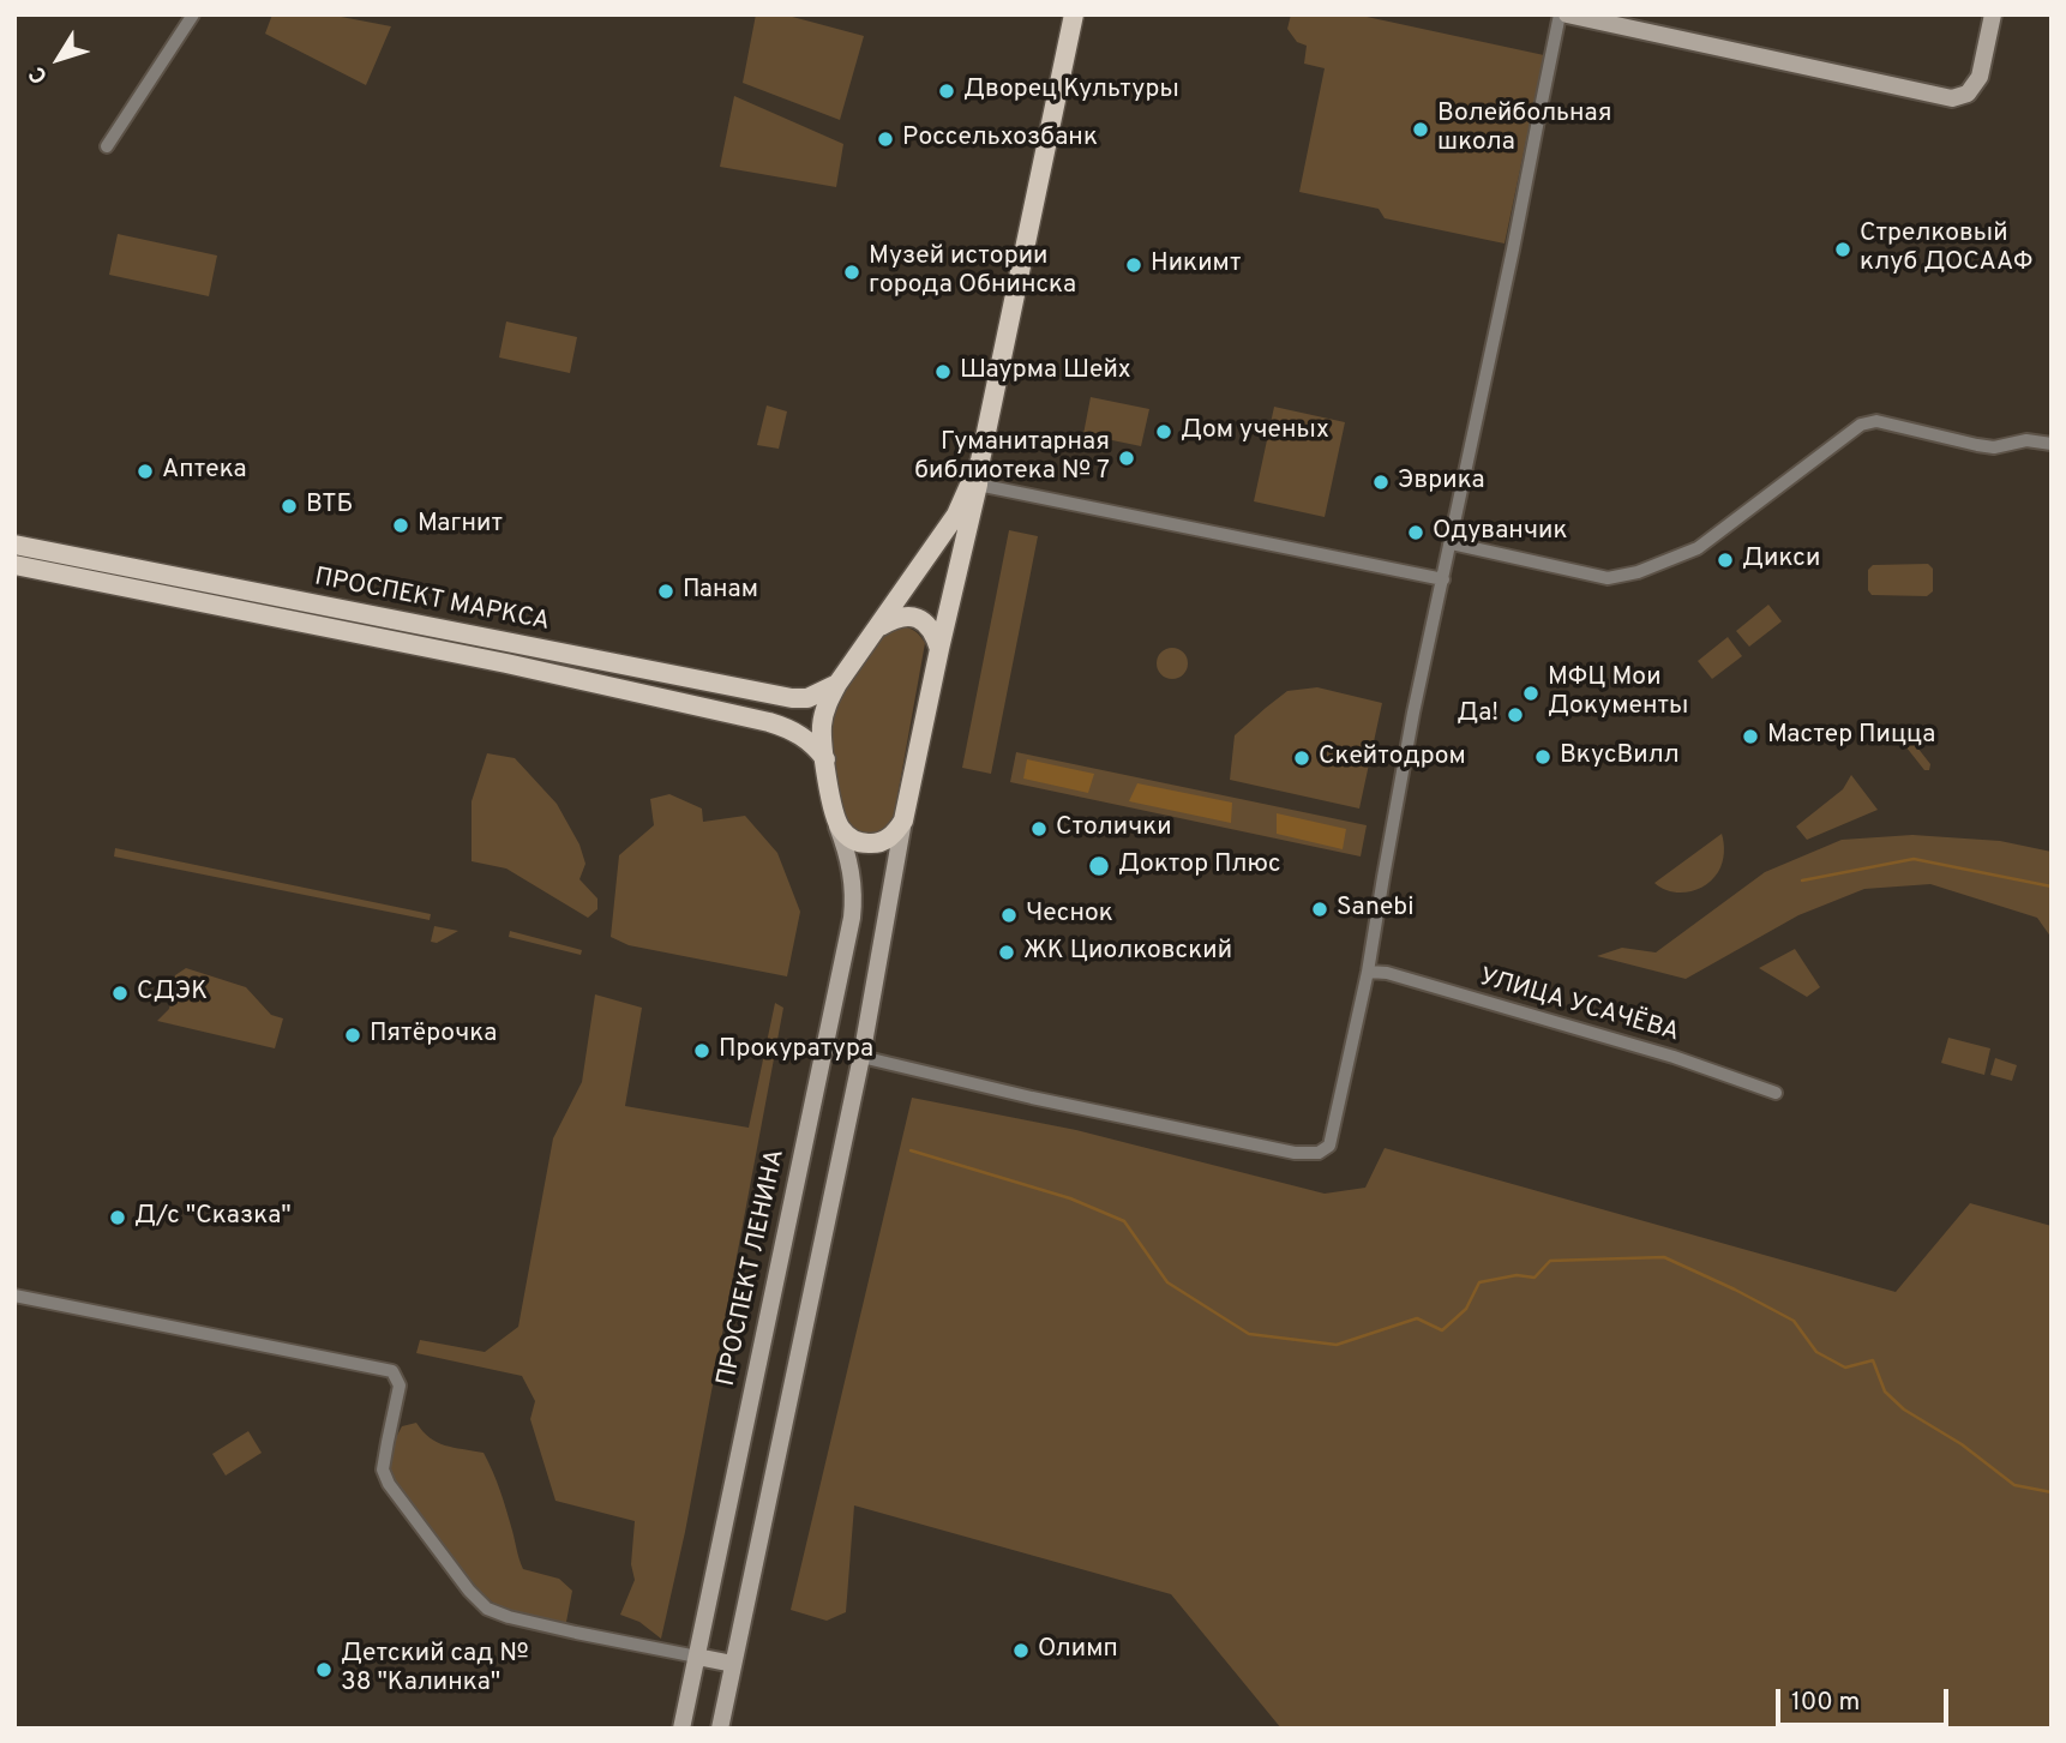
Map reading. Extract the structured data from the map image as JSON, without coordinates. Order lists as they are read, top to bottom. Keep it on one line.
{"streets":{"main road":["ПРОСПЕКТ МАРКСА","ПРОСПЕКТ ЛЕНИНА"],"street":["УЛИЦА УСАЧЁВА"]},"places":["Дворец Культуры","Волейбольная школа","Россельхозбанк","Стрелковый клуб ДОСААФ","Никимт","Музей истории города Обнинска","Шаурма Шейх","Дом ученых","Гуманитарная библиотека № 7","Аптека","Эврика","ВТБ","Магнит","Одуванчик","Дикси","Панам","МФЦ Мои Документы","Да!","Мастер Пицца","ВкусВилл","Скейтодром","Столички","Доктор Плюс","Sanebi","Чеснок","ЖК Циолковский","СДЭК","Пятёрочка","Прокуратура","Д/с \"Сказка\"","Олимп","Детский сад № 38 \"Калинка\""],"scale_bar":"100 m","north":"bottom left"}
